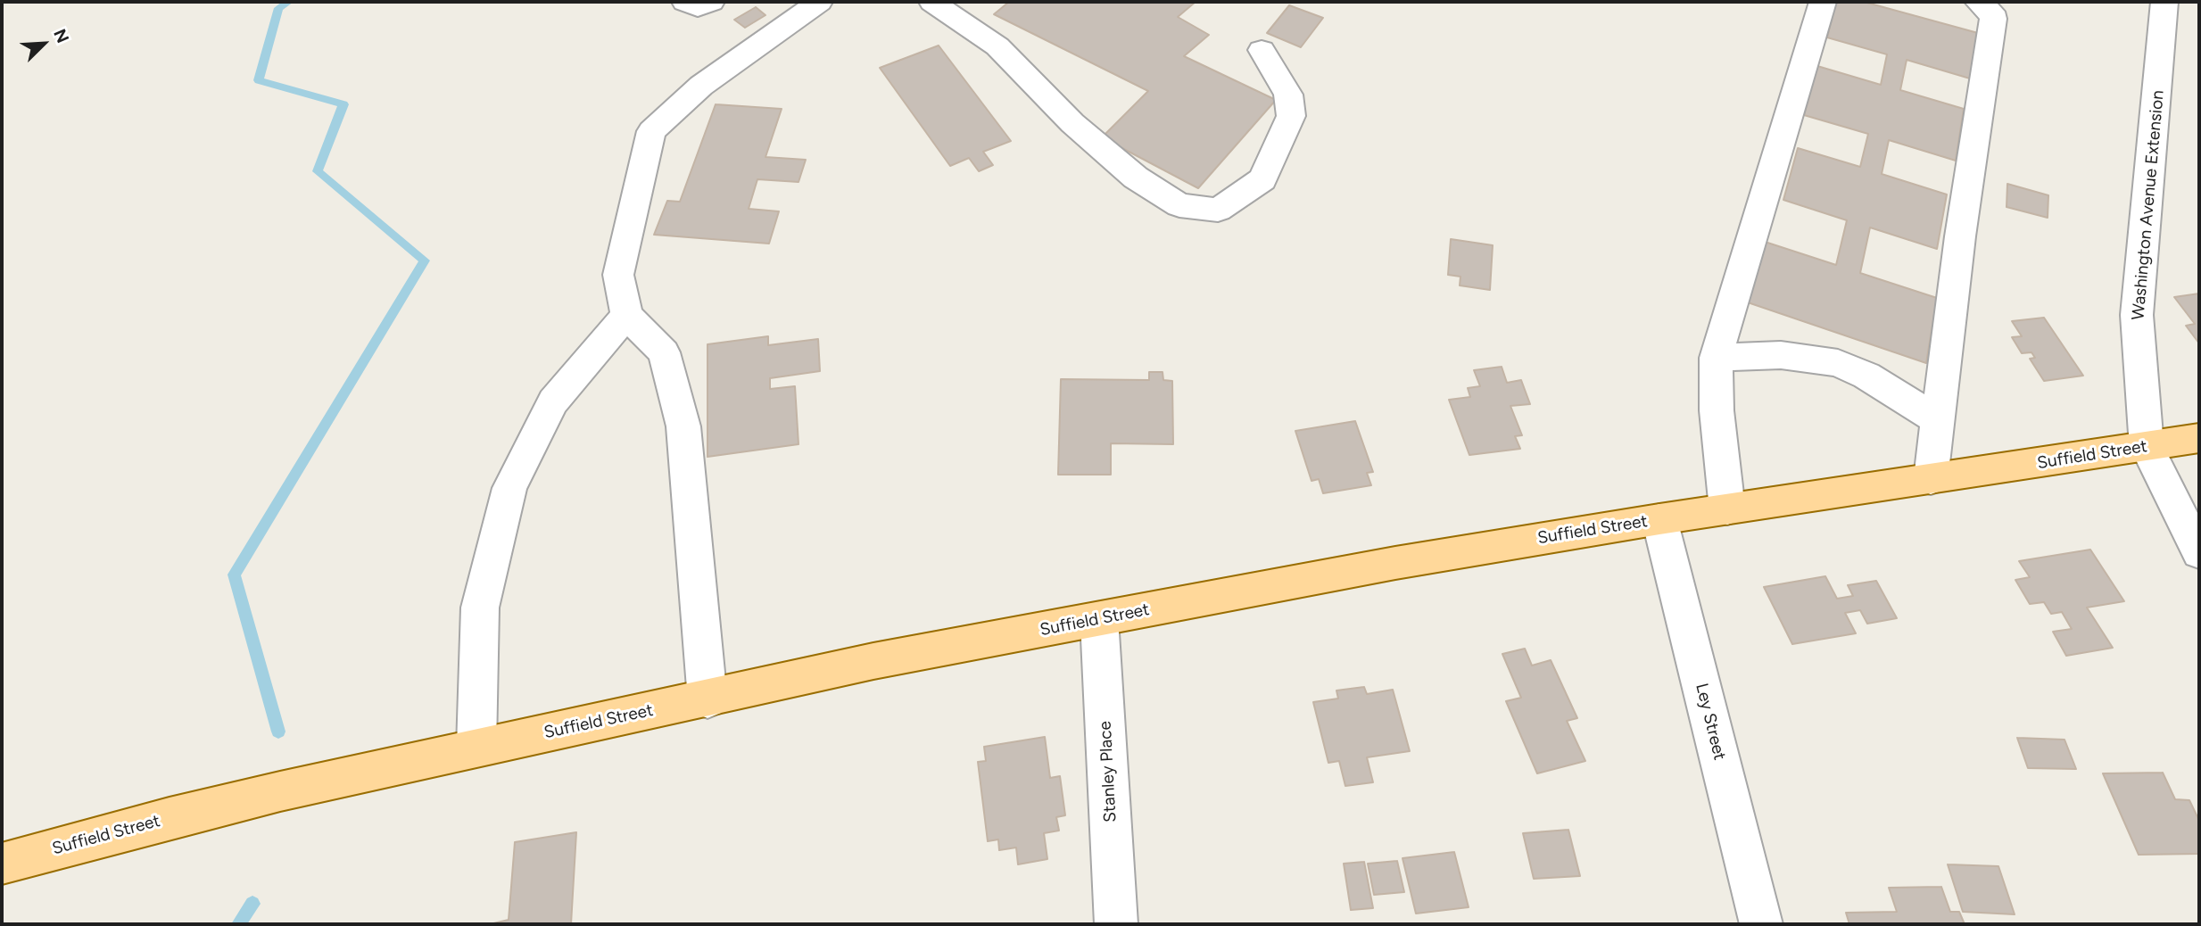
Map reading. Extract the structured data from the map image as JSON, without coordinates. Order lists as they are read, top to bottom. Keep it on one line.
{"streets":{"main road":["Suffield Street"],"street":["Washington Avenue Extension","Ley Street","Stanley Place"]},"crossings":[["Washington Avenue Extension","Suffield Street"],["Suffield Street","Ley Street"],["Suffield Street","Stanley Place"]],"north":"top right"}
